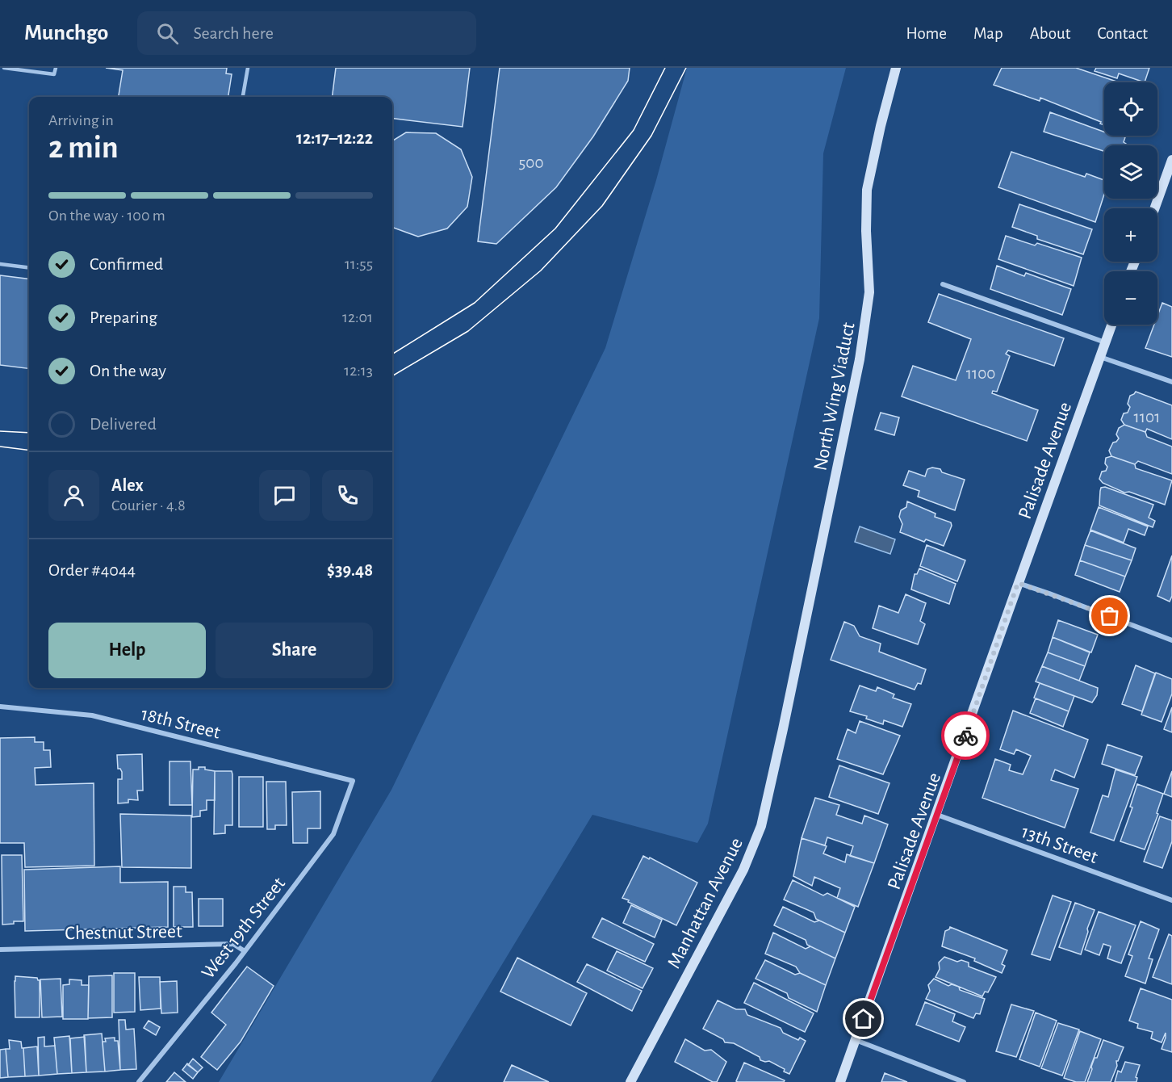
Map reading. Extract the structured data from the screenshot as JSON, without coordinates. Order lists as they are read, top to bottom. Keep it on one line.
{"streets":{"main road":["North Wing Viaduct","Palisade Avenue","Manhattan Avenue"],"street":["18th Street","13th Street","West 19th Street","Chestnut Street"]},"crossings":[["North Wing Viaduct","Manhattan Avenue"],["Palisade Avenue","13th Street"],["18th Street","West 19th Street"],["West 19th Street","Chestnut Street"]],"house_numbers":["500","1100","1101"],"page":{"header":"Munchgo","search":"Search here","nav":["Home","Map","About","Contact"],"map_buttons":["+","−"],"heading":["2 min","Arriving in","12:17–12:22"],"panel":["Alex","Courier · 4.8","Order #4044","$39.48"],"bar":"On the way · 100 m","list":[["Confirmed","11:55"],["Preparing","12:01"],["On the way","12:13"],"Delivered"],"buttons":["Help","Share"]}}
